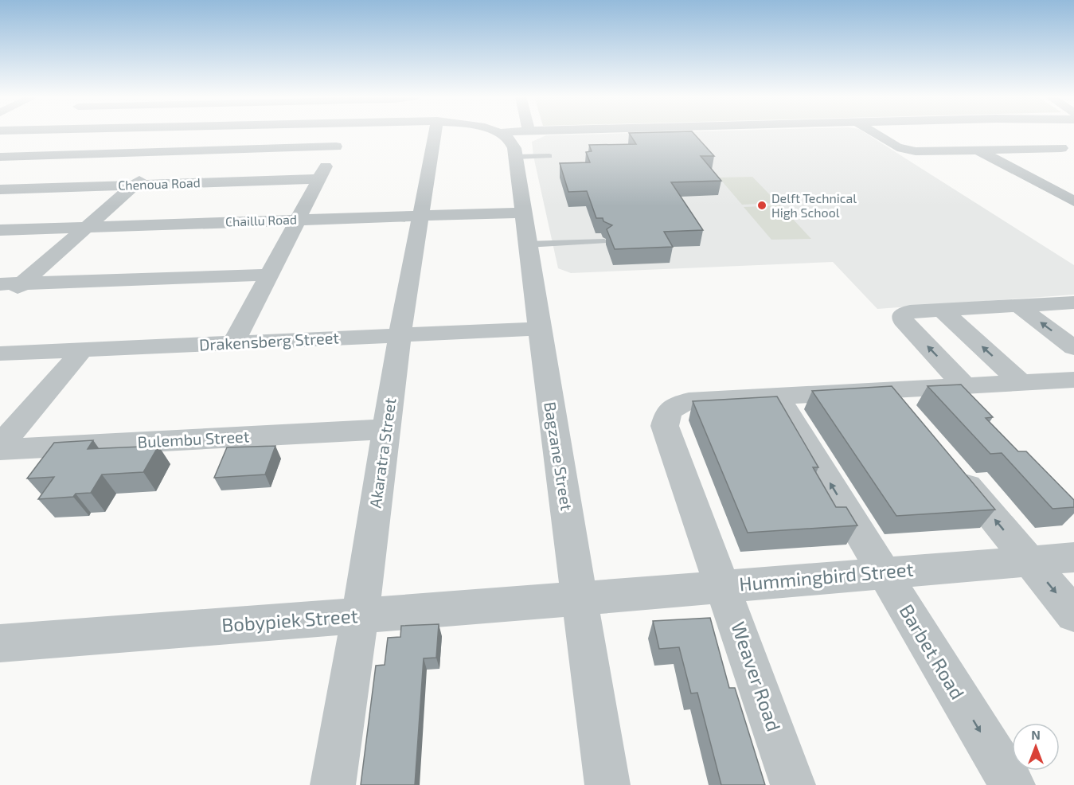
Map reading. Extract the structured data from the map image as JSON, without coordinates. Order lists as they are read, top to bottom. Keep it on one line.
{"streets":{"street":["Chenoua Road","Chaillu Road","Drakensberg Street","Bulembu Street","Akaratra Street","Bagzane Street","Hummingbird Street","Bobypiek Street","Barbet Road","Weaver Road"]},"crossings":[["Chaillu Road","Akaratra Street"],["Chaillu Road","Bagzane Street"],["Drakensberg Street","Akaratra Street"],["Drakensberg Street","Bagzane Street"],["Bulembu Street","Akaratra Street"],["Akaratra Street","Bobypiek Street"],["Bagzane Street","Hummingbird Street"],["Bagzane Street","Bobypiek Street"],["Hummingbird Street","Bobypiek Street"],["Hummingbird Street","Barbet Road"],["Hummingbird Street","Weaver Road"],["Barbet Road","Weaver Road"]],"places":["Delft Technical High School"],"north":"top"}
